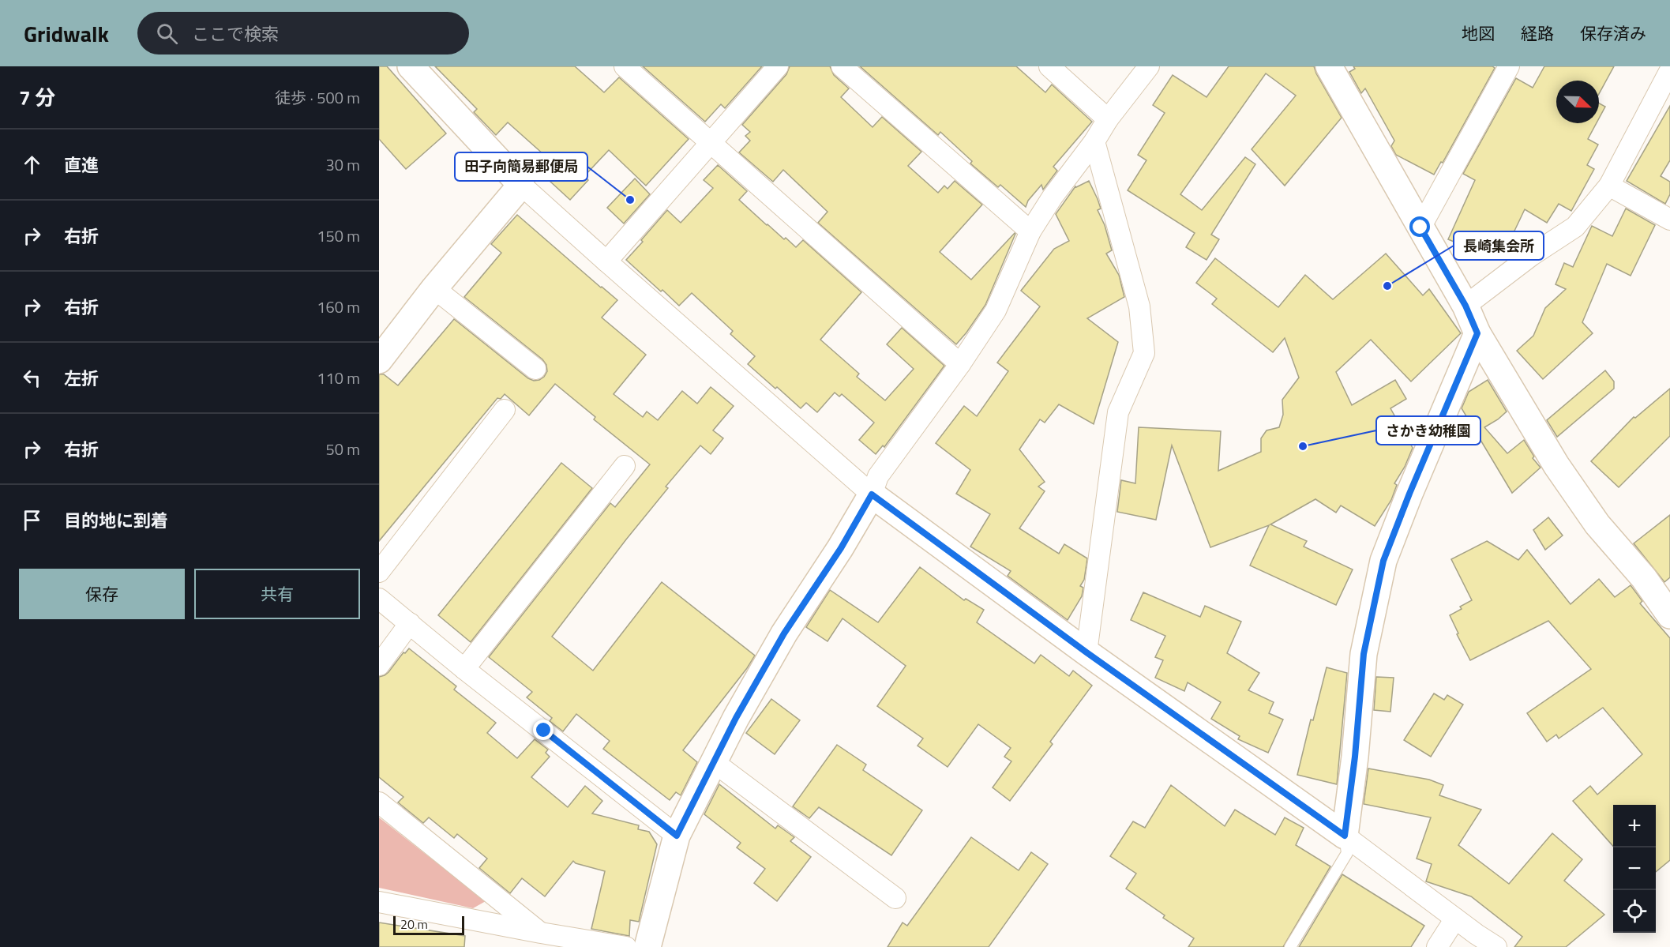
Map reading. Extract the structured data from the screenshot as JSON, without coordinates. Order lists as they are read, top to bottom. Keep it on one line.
{"places":["田子向簡易郵便局","長崎集会所","さかき幼稚園"],"scale_bar":"20 m","north":"bottom right","page":{"header":"Gridwalk","search":"ここで検索","nav":["地図","経路","保存済み"],"heading":["7 分","徒歩 · 500 m"],"list":[["直進","30 m"],["右折","150 m"],["右折","160 m"],["左折","110 m"],["右折","50 m"],"目的地に到着"],"buttons":["保存","共有"],"map_buttons":["+","−"],"scale":"20 m"}}
